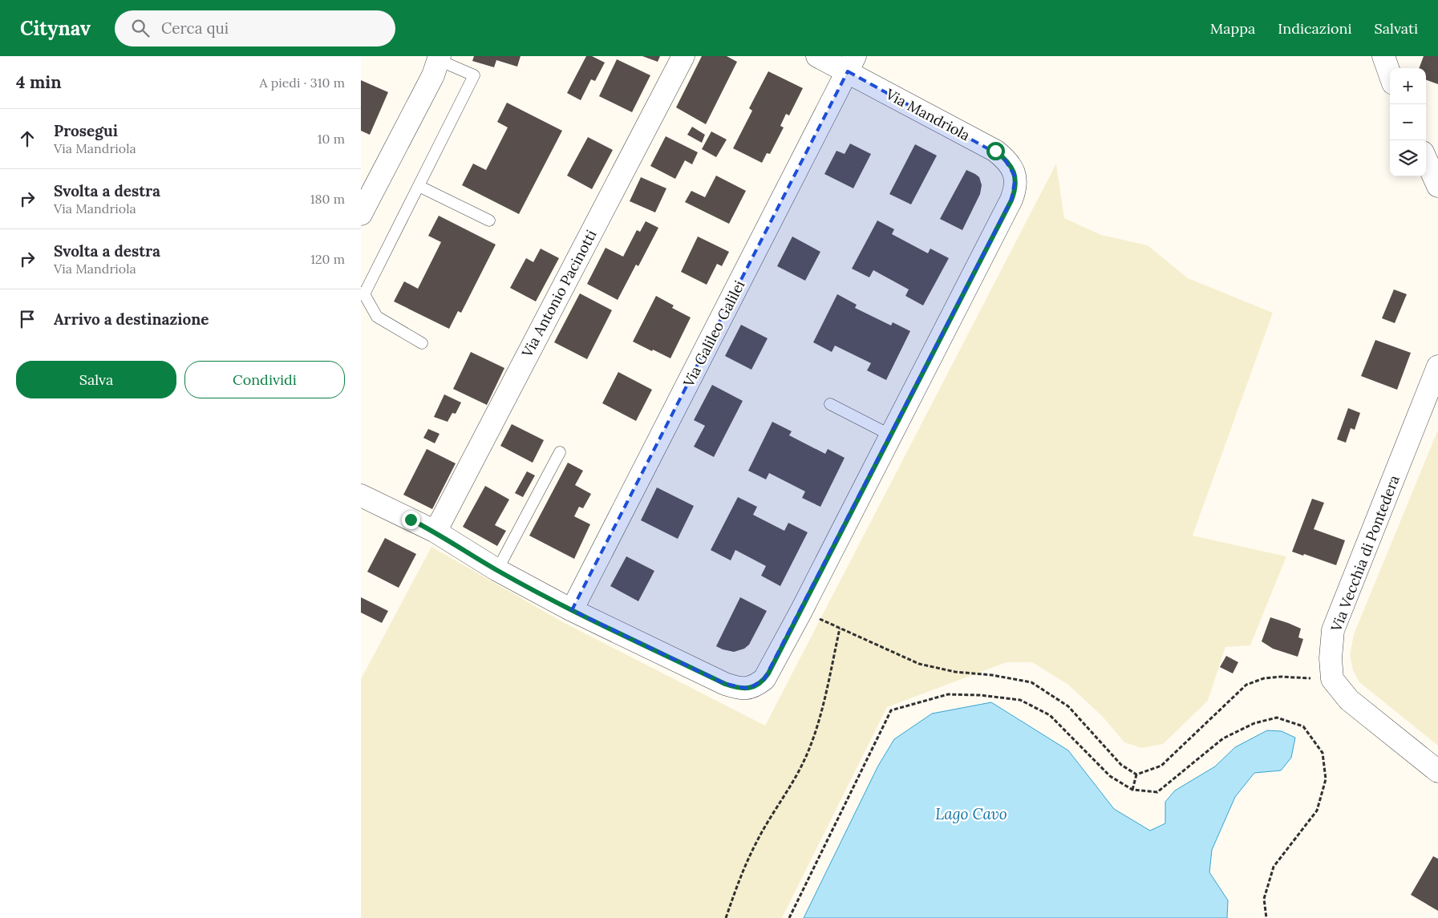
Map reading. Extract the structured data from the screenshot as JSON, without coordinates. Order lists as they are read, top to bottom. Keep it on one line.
{"streets":{"street":["Via Mandriola","Via Antonio Pacinotti","Via Galileo Galilei","Via Vecchia di Pontedera"]},"crossings":[["Via Mandriola","Via Antonio Pacinotti"],["Via Mandriola","Via Galileo Galilei"]],"water":["Lago Cavo"],"page":{"header":"Citynav","search":"Cerca qui","nav":["Mappa","Indicazioni","Salvati"],"heading":["4 min","A piedi · 310 m"],"map_buttons":["+","−"],"list":[["Prosegui","Via Mandriola","10 m"],["Svolta a destra","Via Mandriola","180 m"],["Svolta a destra","Via Mandriola","120 m"],"Arrivo a destinazione"],"buttons":["Salva","Condividi"]}}
